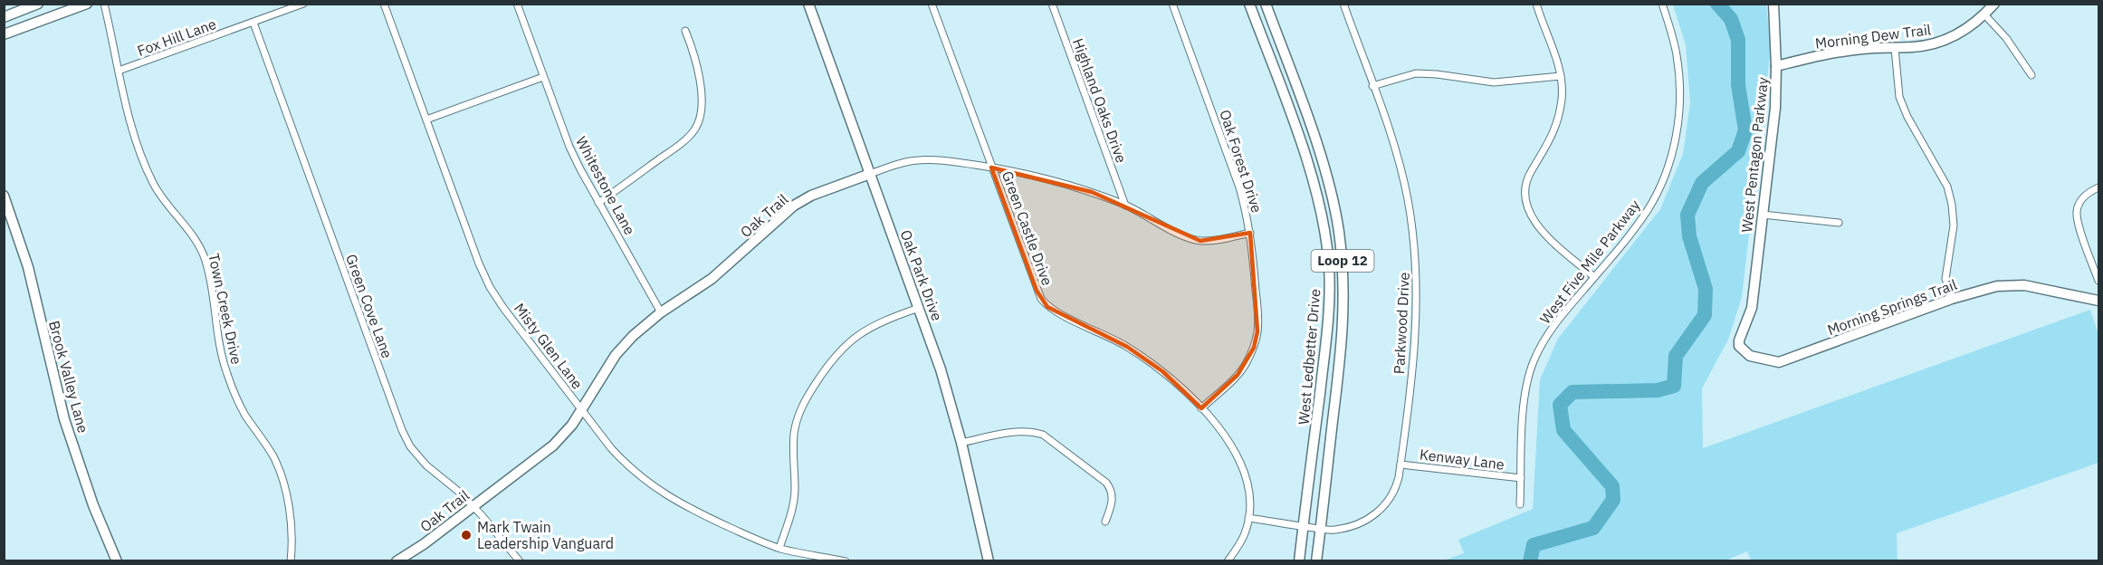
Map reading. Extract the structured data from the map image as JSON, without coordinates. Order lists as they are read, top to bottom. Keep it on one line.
{"streets":{"street":["Morning Dew Trail","Fox Hill Lane","Highland Oaks Drive","West Pentagon Parkway","Oak Forest Drive","Whitestone Lane","Oak Trail","Green Castle Drive","Loop 12","West Five Mile Parkway","Oak Park Drive","Green Cove Lane","Morning Springs Trail","Town Creek Drive","Parkwood Drive","Misty Glen Lane","West Ledbetter Drive","Brook Valley Lane","Kenway Lane"]},"crossings":[["Morning Dew Trail","West Pentagon Parkway"],["Fox Hill Lane","Green Cove Lane"],["Fox Hill Lane","Town Creek Drive"],["Highland Oaks Drive","Oak Trail"],["West Pentagon Parkway","Morning Springs Trail"],["Oak Forest Drive","Oak Trail"],["Oak Forest Drive","Green Castle Drive"],["Whitestone Lane","Oak Trail"],["Oak Trail","Green Castle Drive"],["Oak Trail","Oak Park Drive"],["Oak Trail","Green Cove Lane"],["Oak Trail","Misty Glen Lane"],["Green Castle Drive","Parkwood Drive"],["West Five Mile Parkway","Kenway Lane"],["Parkwood Drive","West Ledbetter Drive"],["Parkwood Drive","Kenway Lane"]],"places":["Mark Twain Leadership Vanguard"]}
